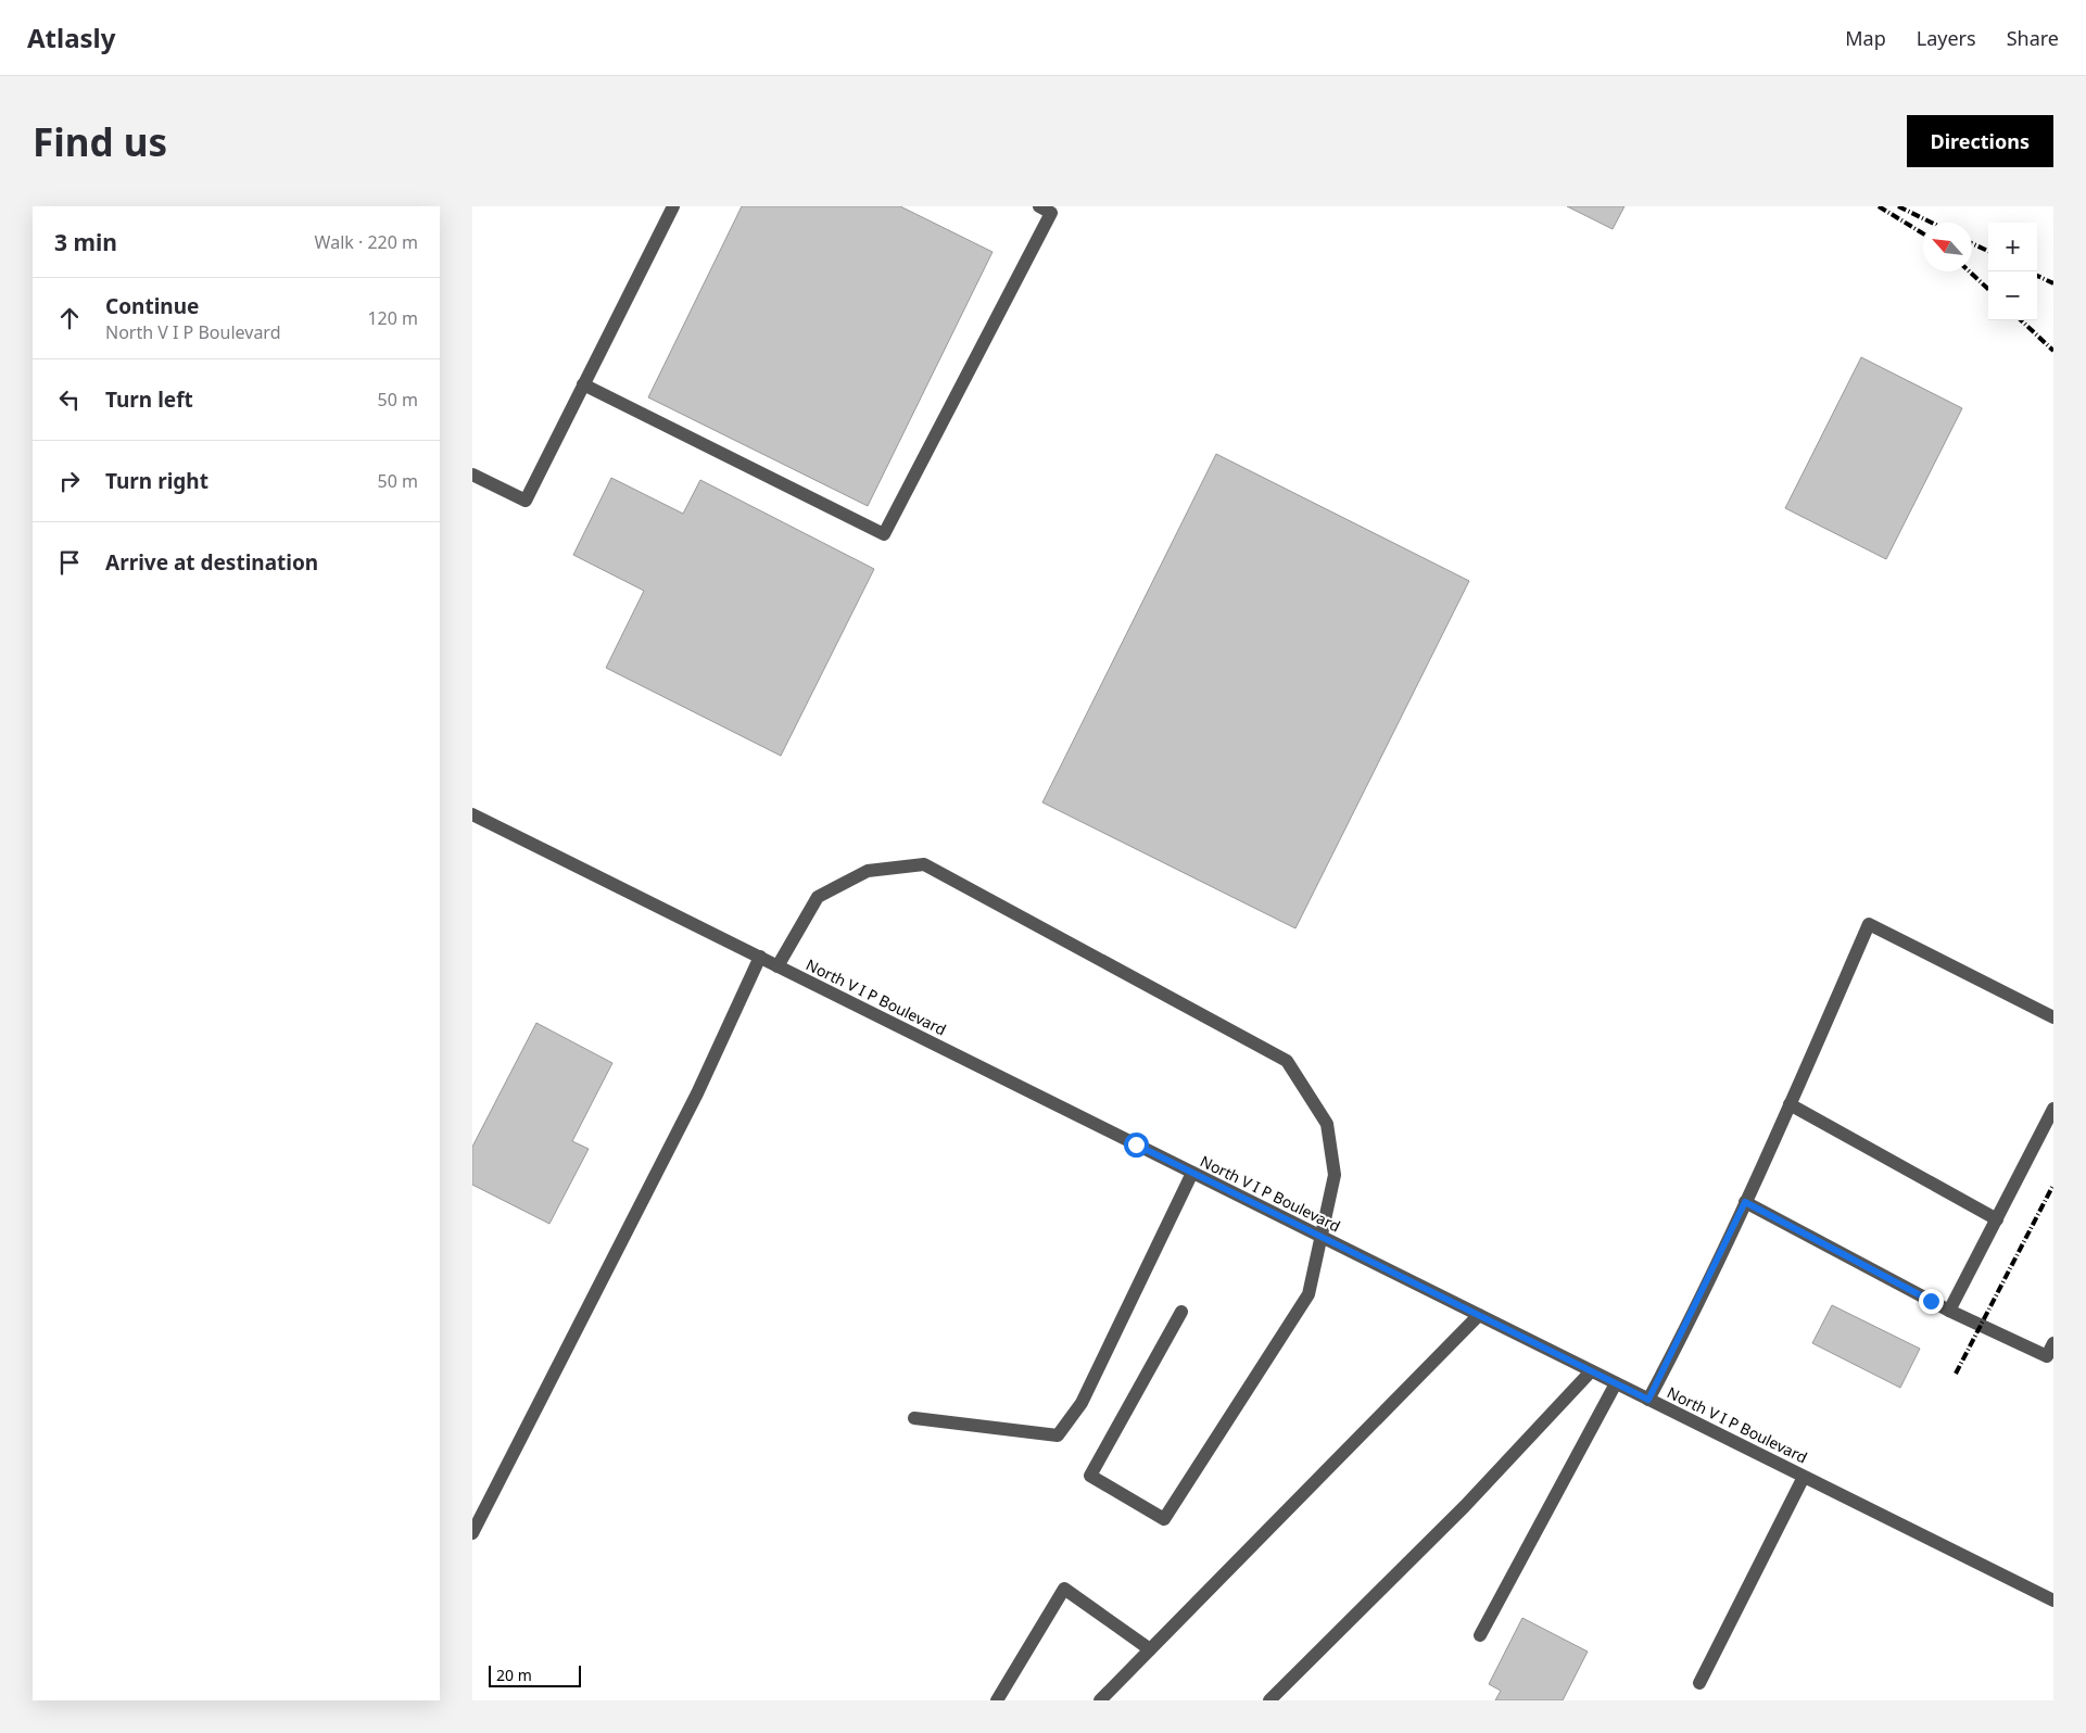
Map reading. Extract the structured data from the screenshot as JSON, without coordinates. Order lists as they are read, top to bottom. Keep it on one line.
{"streets":{"street":["North V I P Boulevard"]},"scale_bar":"20 m","north":"top left","page":{"header":"Atlasly","nav":["Map","Layers","Share"],"buttons":"Directions","title":"Find us","heading":["3 min","Walk · 220 m"],"map_buttons":["+","−"],"list":[["Continue","North V I P Boulevard","120 m"],["Turn left","50 m"],["Turn right","50 m"],"Arrive at destination"],"scale":"20 m"}}
